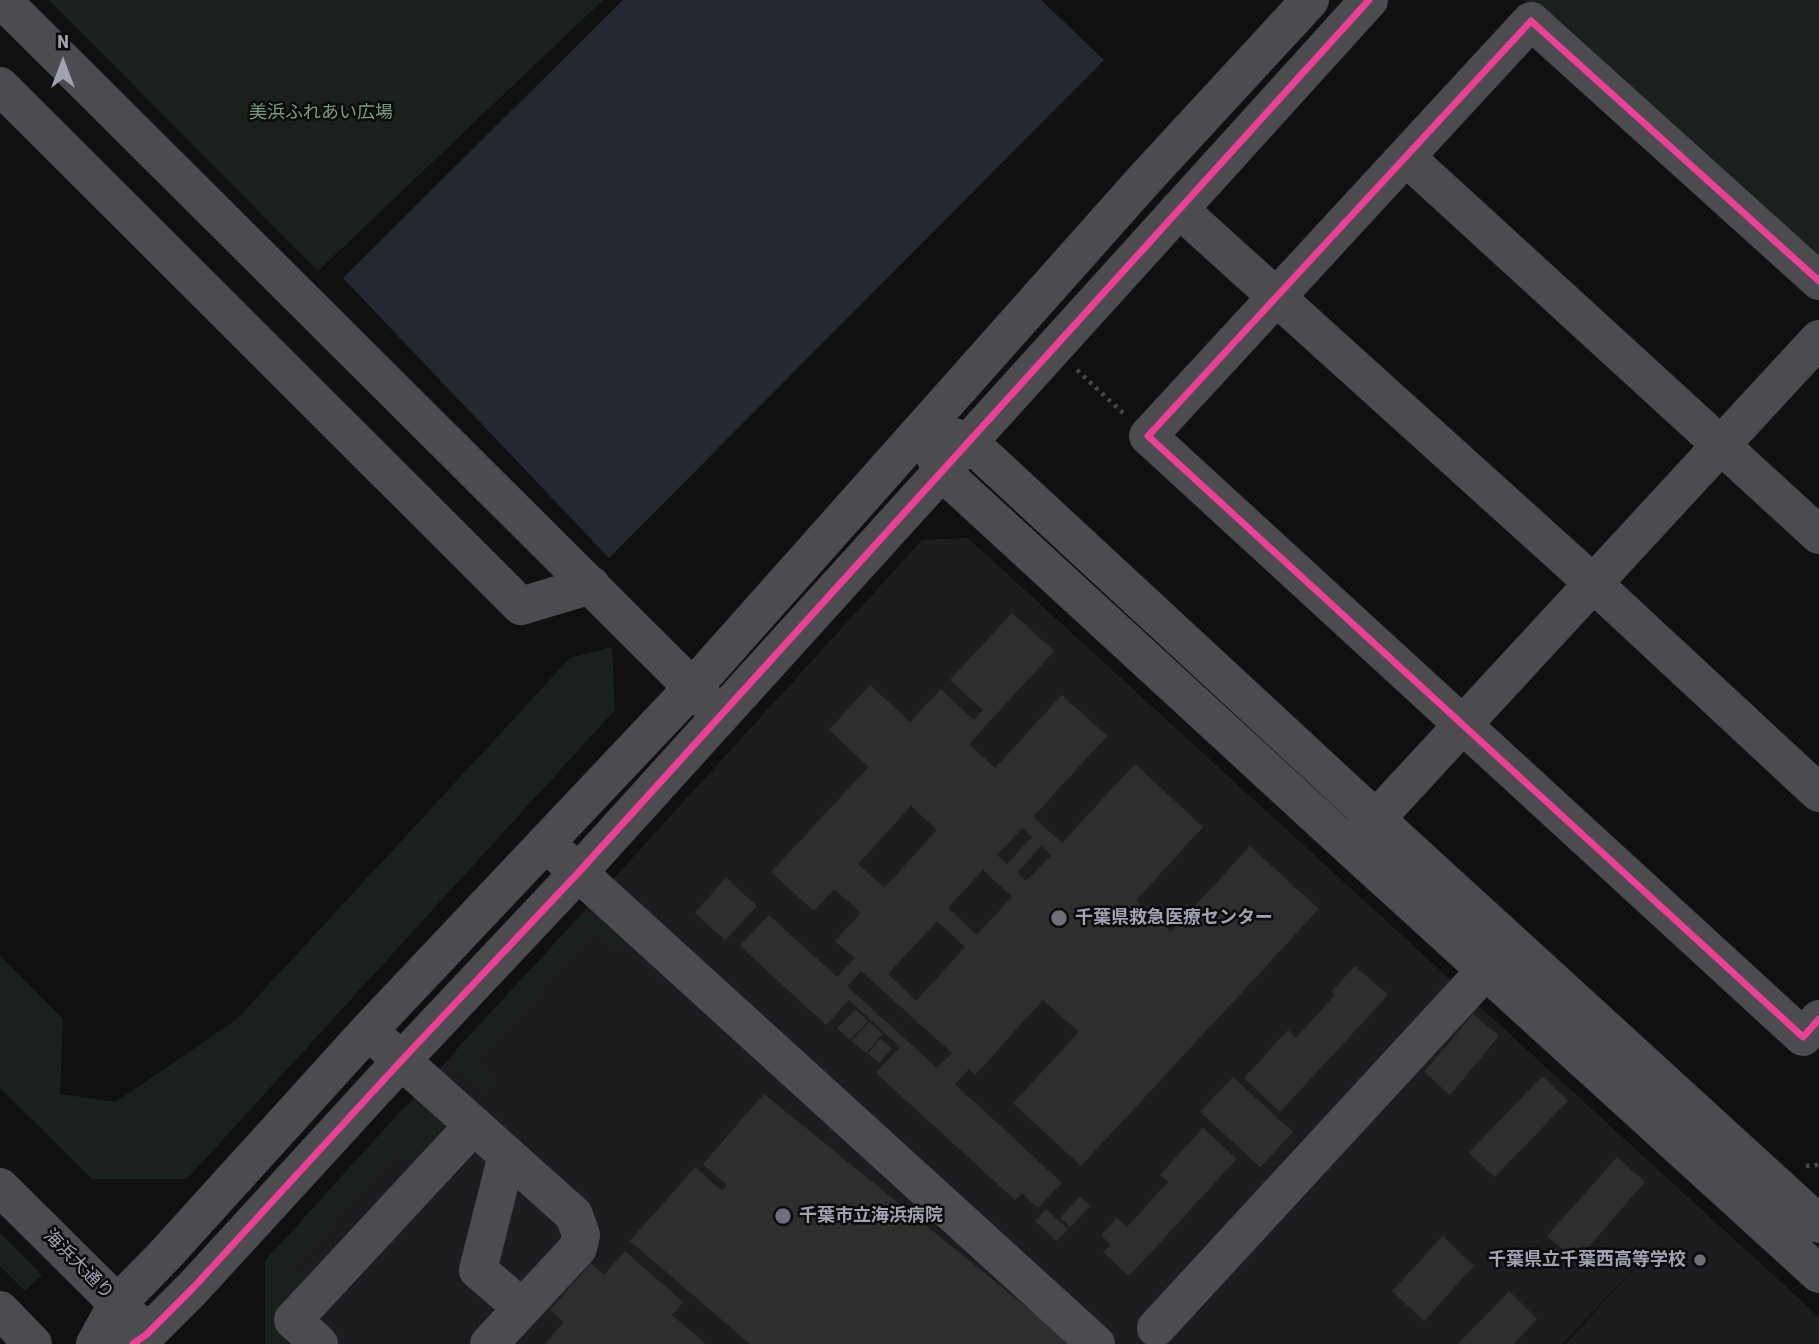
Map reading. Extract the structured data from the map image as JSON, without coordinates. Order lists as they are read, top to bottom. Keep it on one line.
{"streets":{"street":["海浜大通り"]},"parks":["美浜ふれあい広場"],"places":["千葉県救急医療センター","千葉市立海浜病院","千葉県立千葉西高等学校"],"north":"top"}
